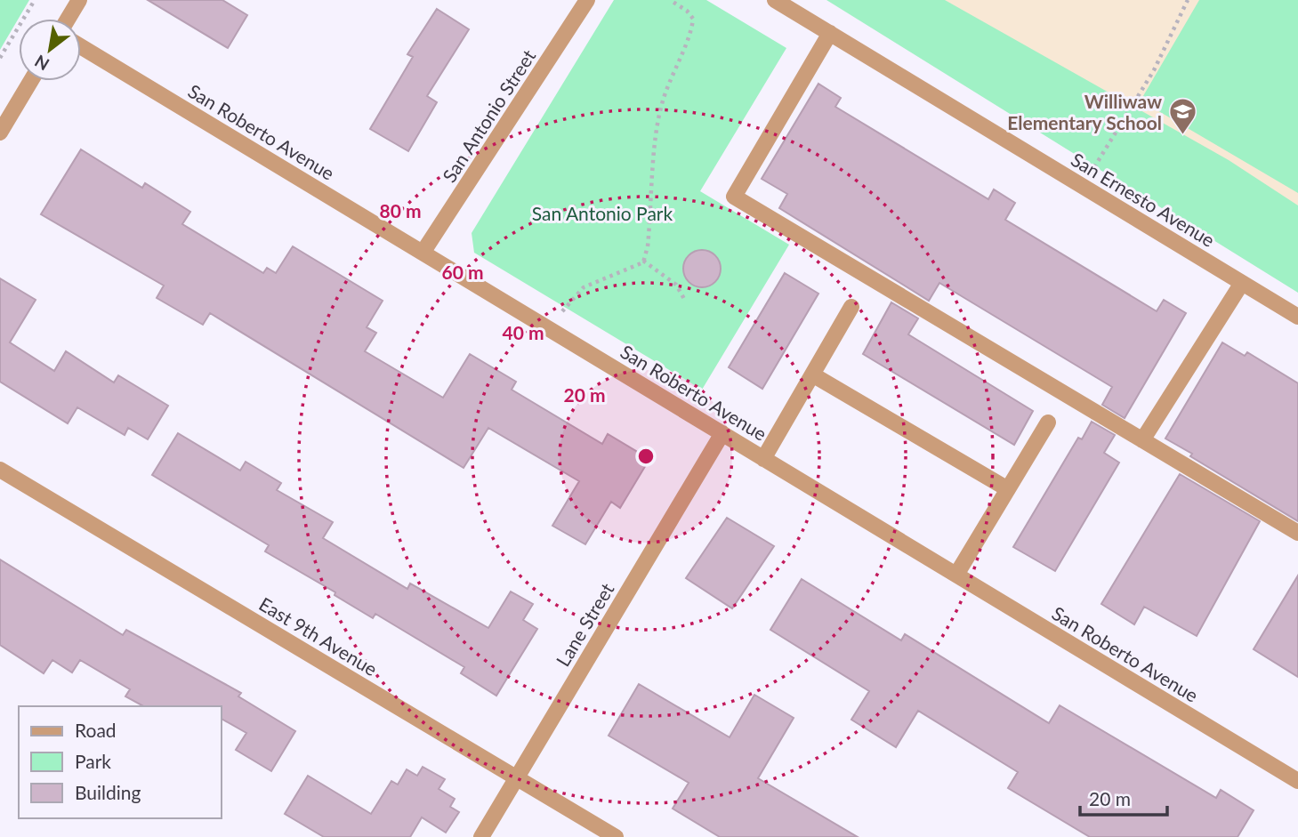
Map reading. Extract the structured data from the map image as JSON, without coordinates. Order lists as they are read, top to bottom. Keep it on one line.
{"streets":{"street":["San Antonio Street","San Roberto Avenue","San Ernesto Avenue","Lane Street","East 9th Avenue"]},"crossings":[["San Antonio Street","San Roberto Avenue"],["San Roberto Avenue","Lane Street"],["Lane Street","East 9th Avenue"]],"parks":["San Antonio Park"],"places":{"school or university":["Williwaw Elementary School"]},"legend":["Road","Park","Building"],"scale_bar":"20 m","north":"bottom left","rings":["80 m","60 m","40 m","20 m"]}
